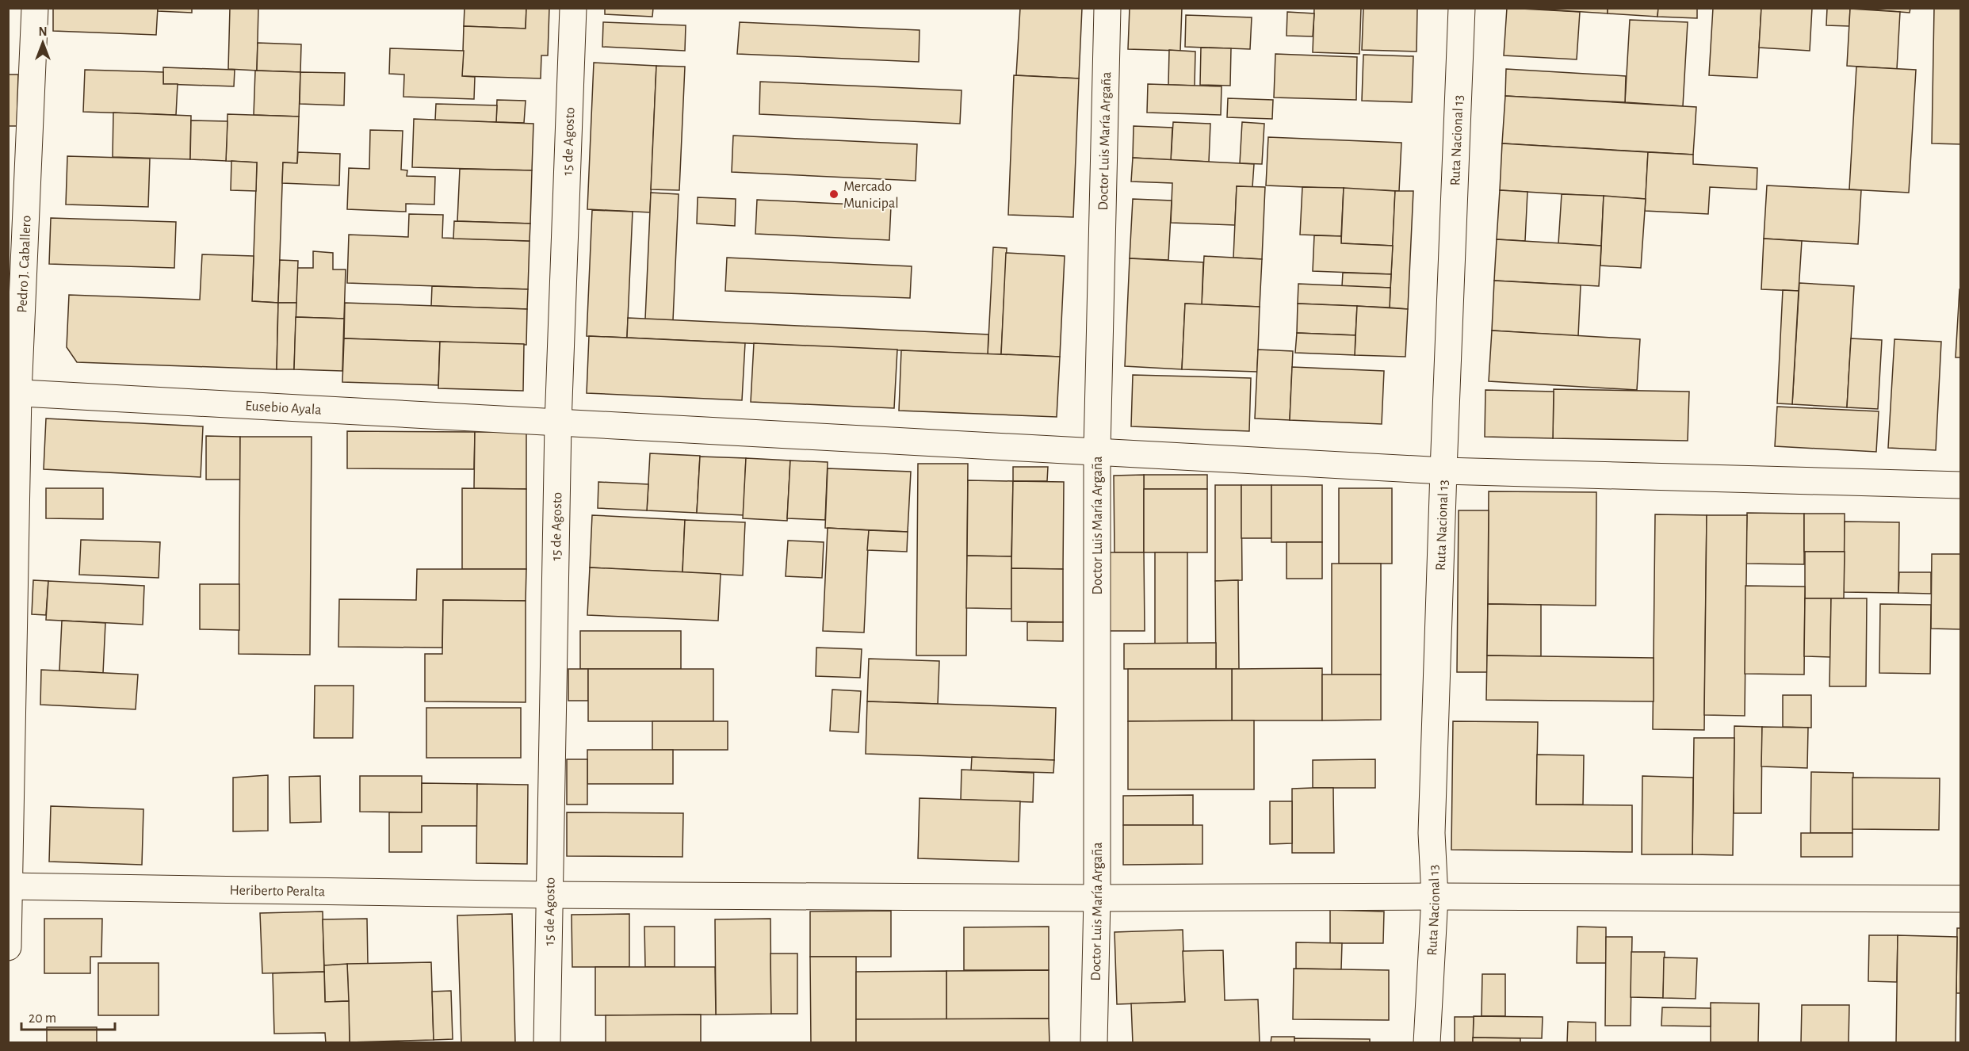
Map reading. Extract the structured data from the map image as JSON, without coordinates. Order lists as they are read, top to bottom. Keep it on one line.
{"streets":{"main road":["15 de Agosto","Doctor Luis María Argaña","Ruta Nacional 13","Pedro J. Caballero","Eusebio Ayala","Heriberto Peralta"]},"crossings":[["15 de Agosto","Eusebio Ayala"],["15 de Agosto","Heriberto Peralta"],["Doctor Luis María Argaña","Eusebio Ayala"],["Doctor Luis María Argaña","Heriberto Peralta"],["Ruta Nacional 13","Eusebio Ayala"],["Ruta Nacional 13","Heriberto Peralta"],["Pedro J. Caballero","Eusebio Ayala"],["Pedro J. Caballero","Heriberto Peralta"]],"places":["Mercado Municipal"],"scale_bar":"20 m","north":"top"}
